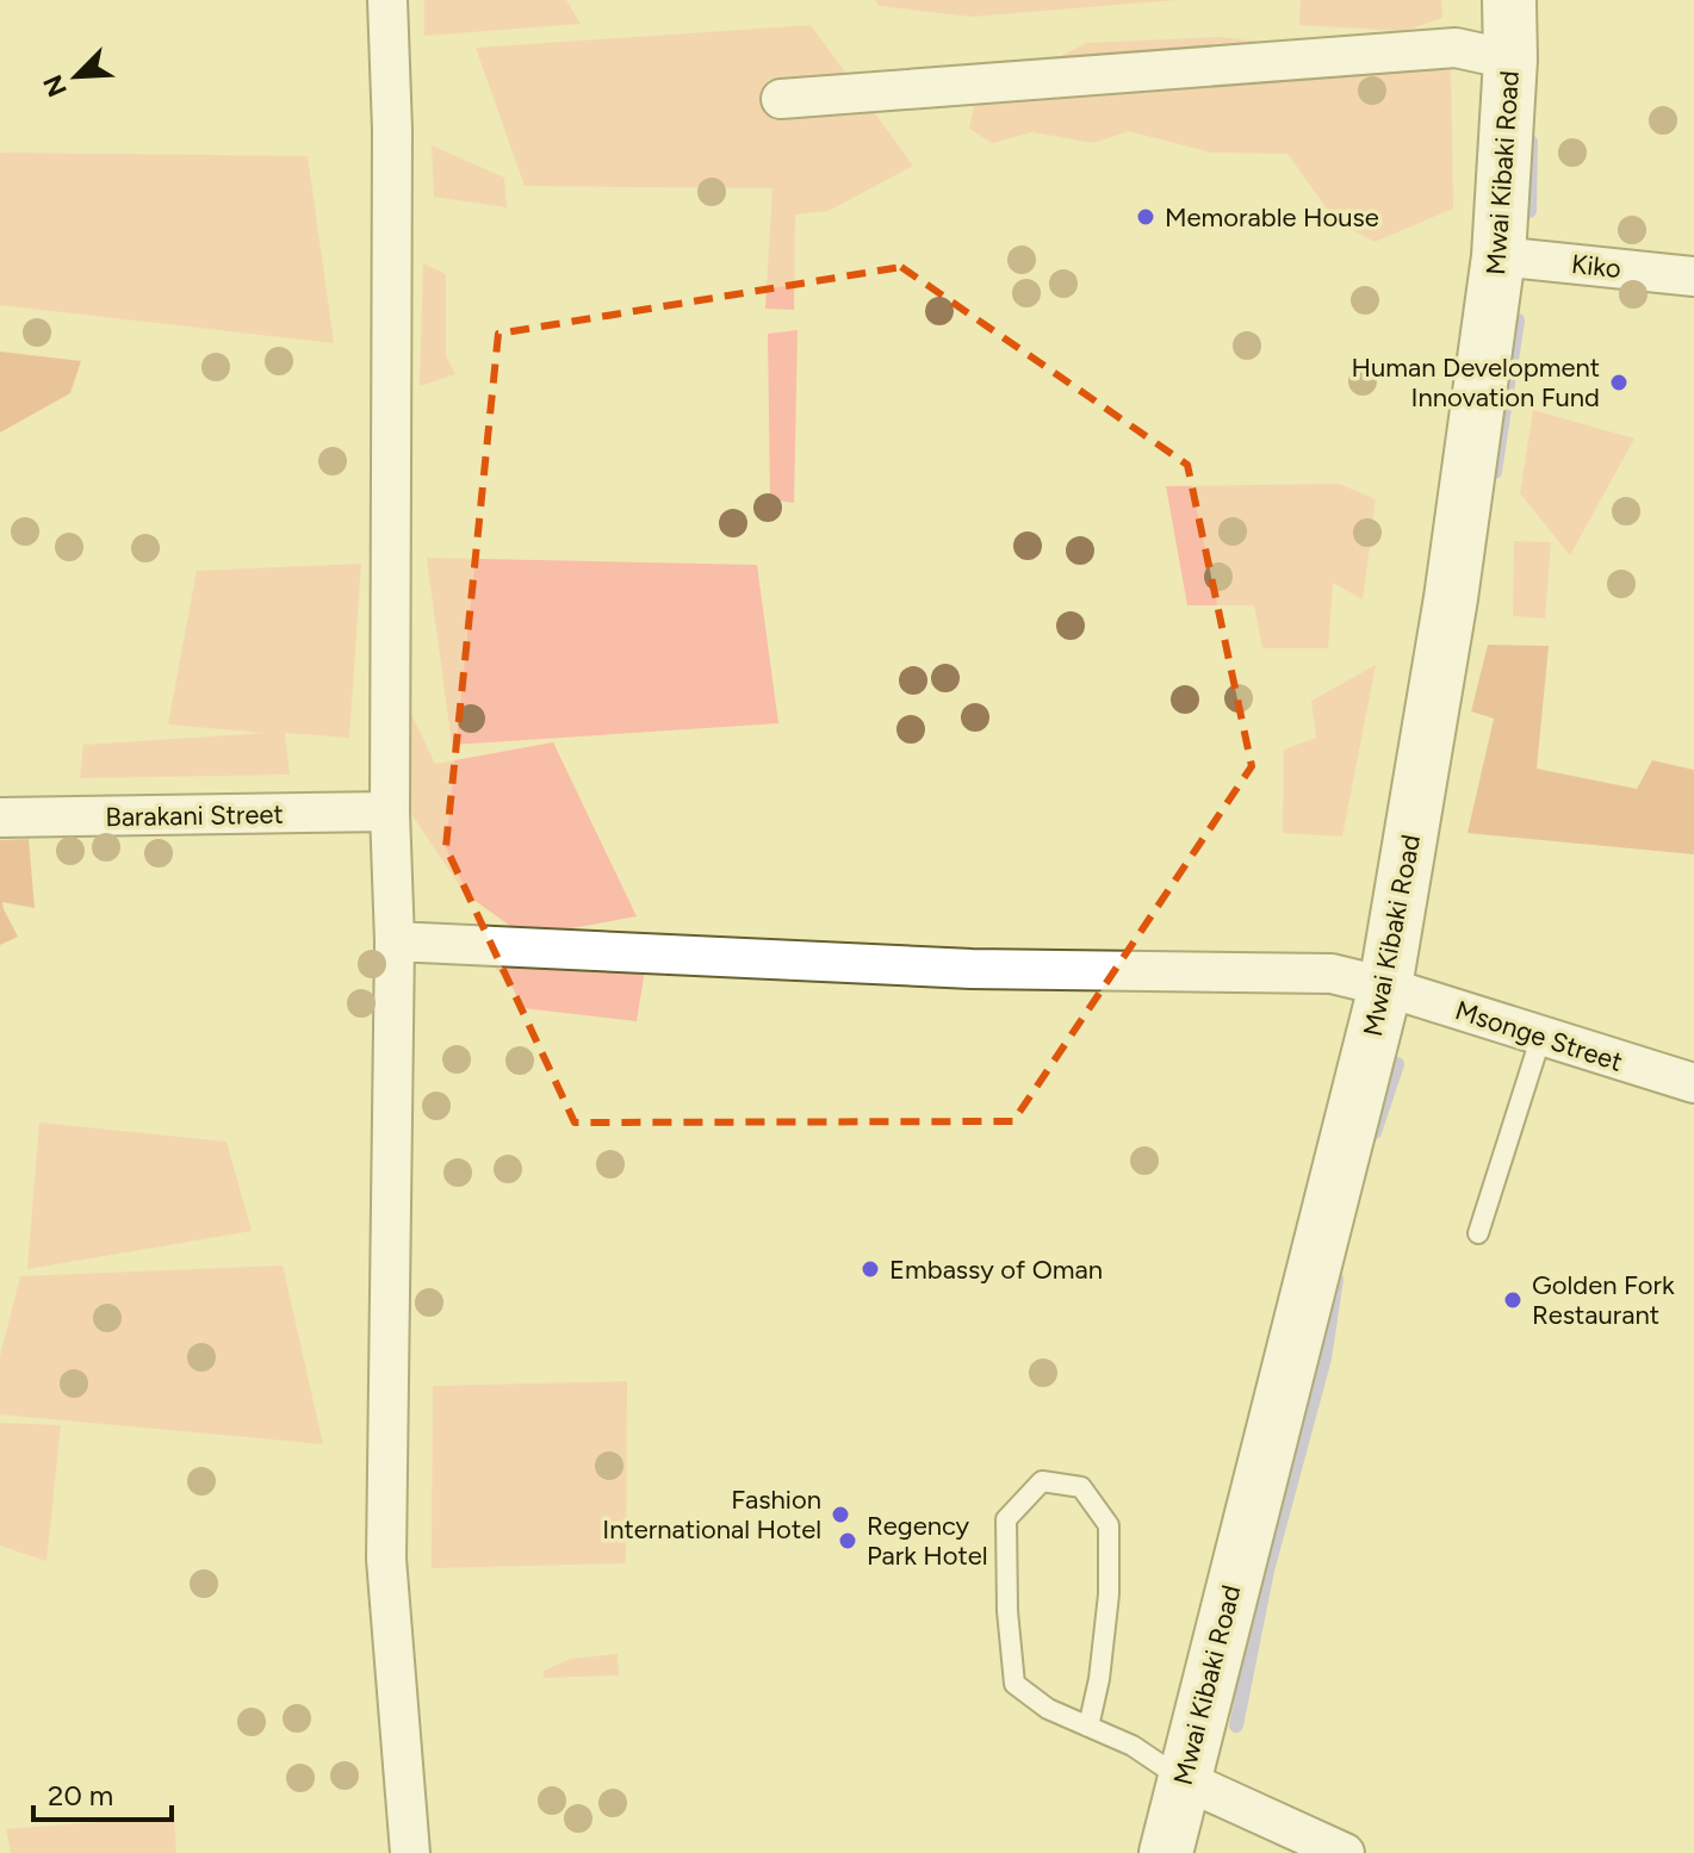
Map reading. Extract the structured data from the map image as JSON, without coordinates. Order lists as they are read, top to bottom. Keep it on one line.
{"streets":{"main road":["Mwai Kibaki Road"],"street":["Kiko","Barakani Street","Msonge Street"]},"crossings":[["Mwai Kibaki Road","Kiko"],["Mwai Kibaki Road","Msonge Street"]],"places":["Memorable House","Human Development Innovation Fund","Embassy of Oman","Golden Fork Restaurant","Fashion International Hotel","Regency Park Hotel"],"scale_bar":"20 m","north":"bottom left"}
